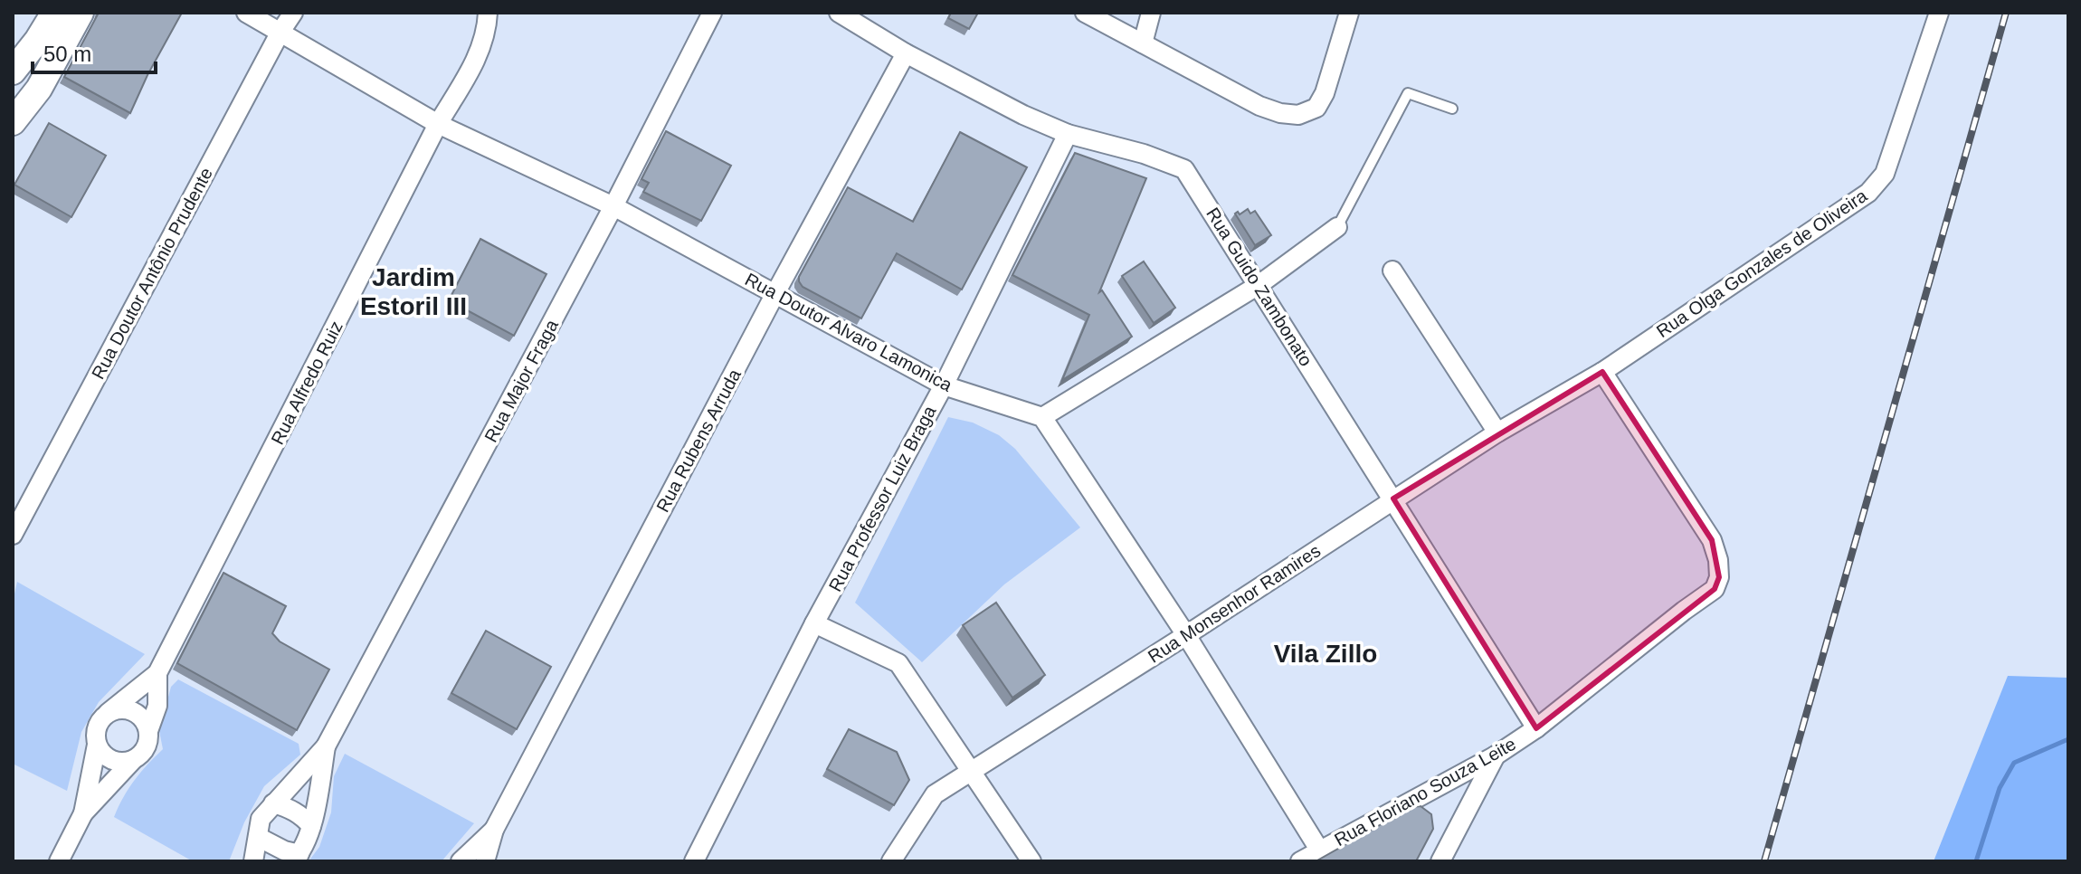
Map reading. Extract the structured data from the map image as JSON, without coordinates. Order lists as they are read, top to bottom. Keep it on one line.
{"streets":{"street":["Rua Olga Gonzales de Oliveira","Rua Doutor Antônio Prudente","Rua Guido Zambonato","Rua Doutor Alvaro Lamonica","Rua Major Fraga","Rua Alfredo Ruiz","Rua Rubens Arruda","Rua Professor Luiz Braga","Rua Monsenhor Ramires","Rua Floriano Souza Leite"]},"crossings":[["Rua Olga Gonzales de Oliveira","Rua Monsenhor Ramires"],["Rua Olga Gonzales de Oliveira","Rua Floriano Souza Leite"],["Rua Doutor Antônio Prudente","Rua Doutor Alvaro Lamonica"],["Rua Guido Zambonato","Rua Rubens Arruda"],["Rua Guido Zambonato","Rua Professor Luiz Braga"],["Rua Guido Zambonato","Rua Monsenhor Ramires"],["Rua Guido Zambonato","Rua Floriano Souza Leite"],["Rua Doutor Alvaro Lamonica","Rua Major Fraga"],["Rua Doutor Alvaro Lamonica","Rua Alfredo Ruiz"],["Rua Doutor Alvaro Lamonica","Rua Rubens Arruda"],["Rua Doutor Alvaro Lamonica","Rua Professor Luiz Braga"],["Rua Monsenhor Ramires","Rua Floriano Souza Leite"]],"districts":["Jardim Estoril III","Vila Zillo"],"scale_bar":"50 m"}
